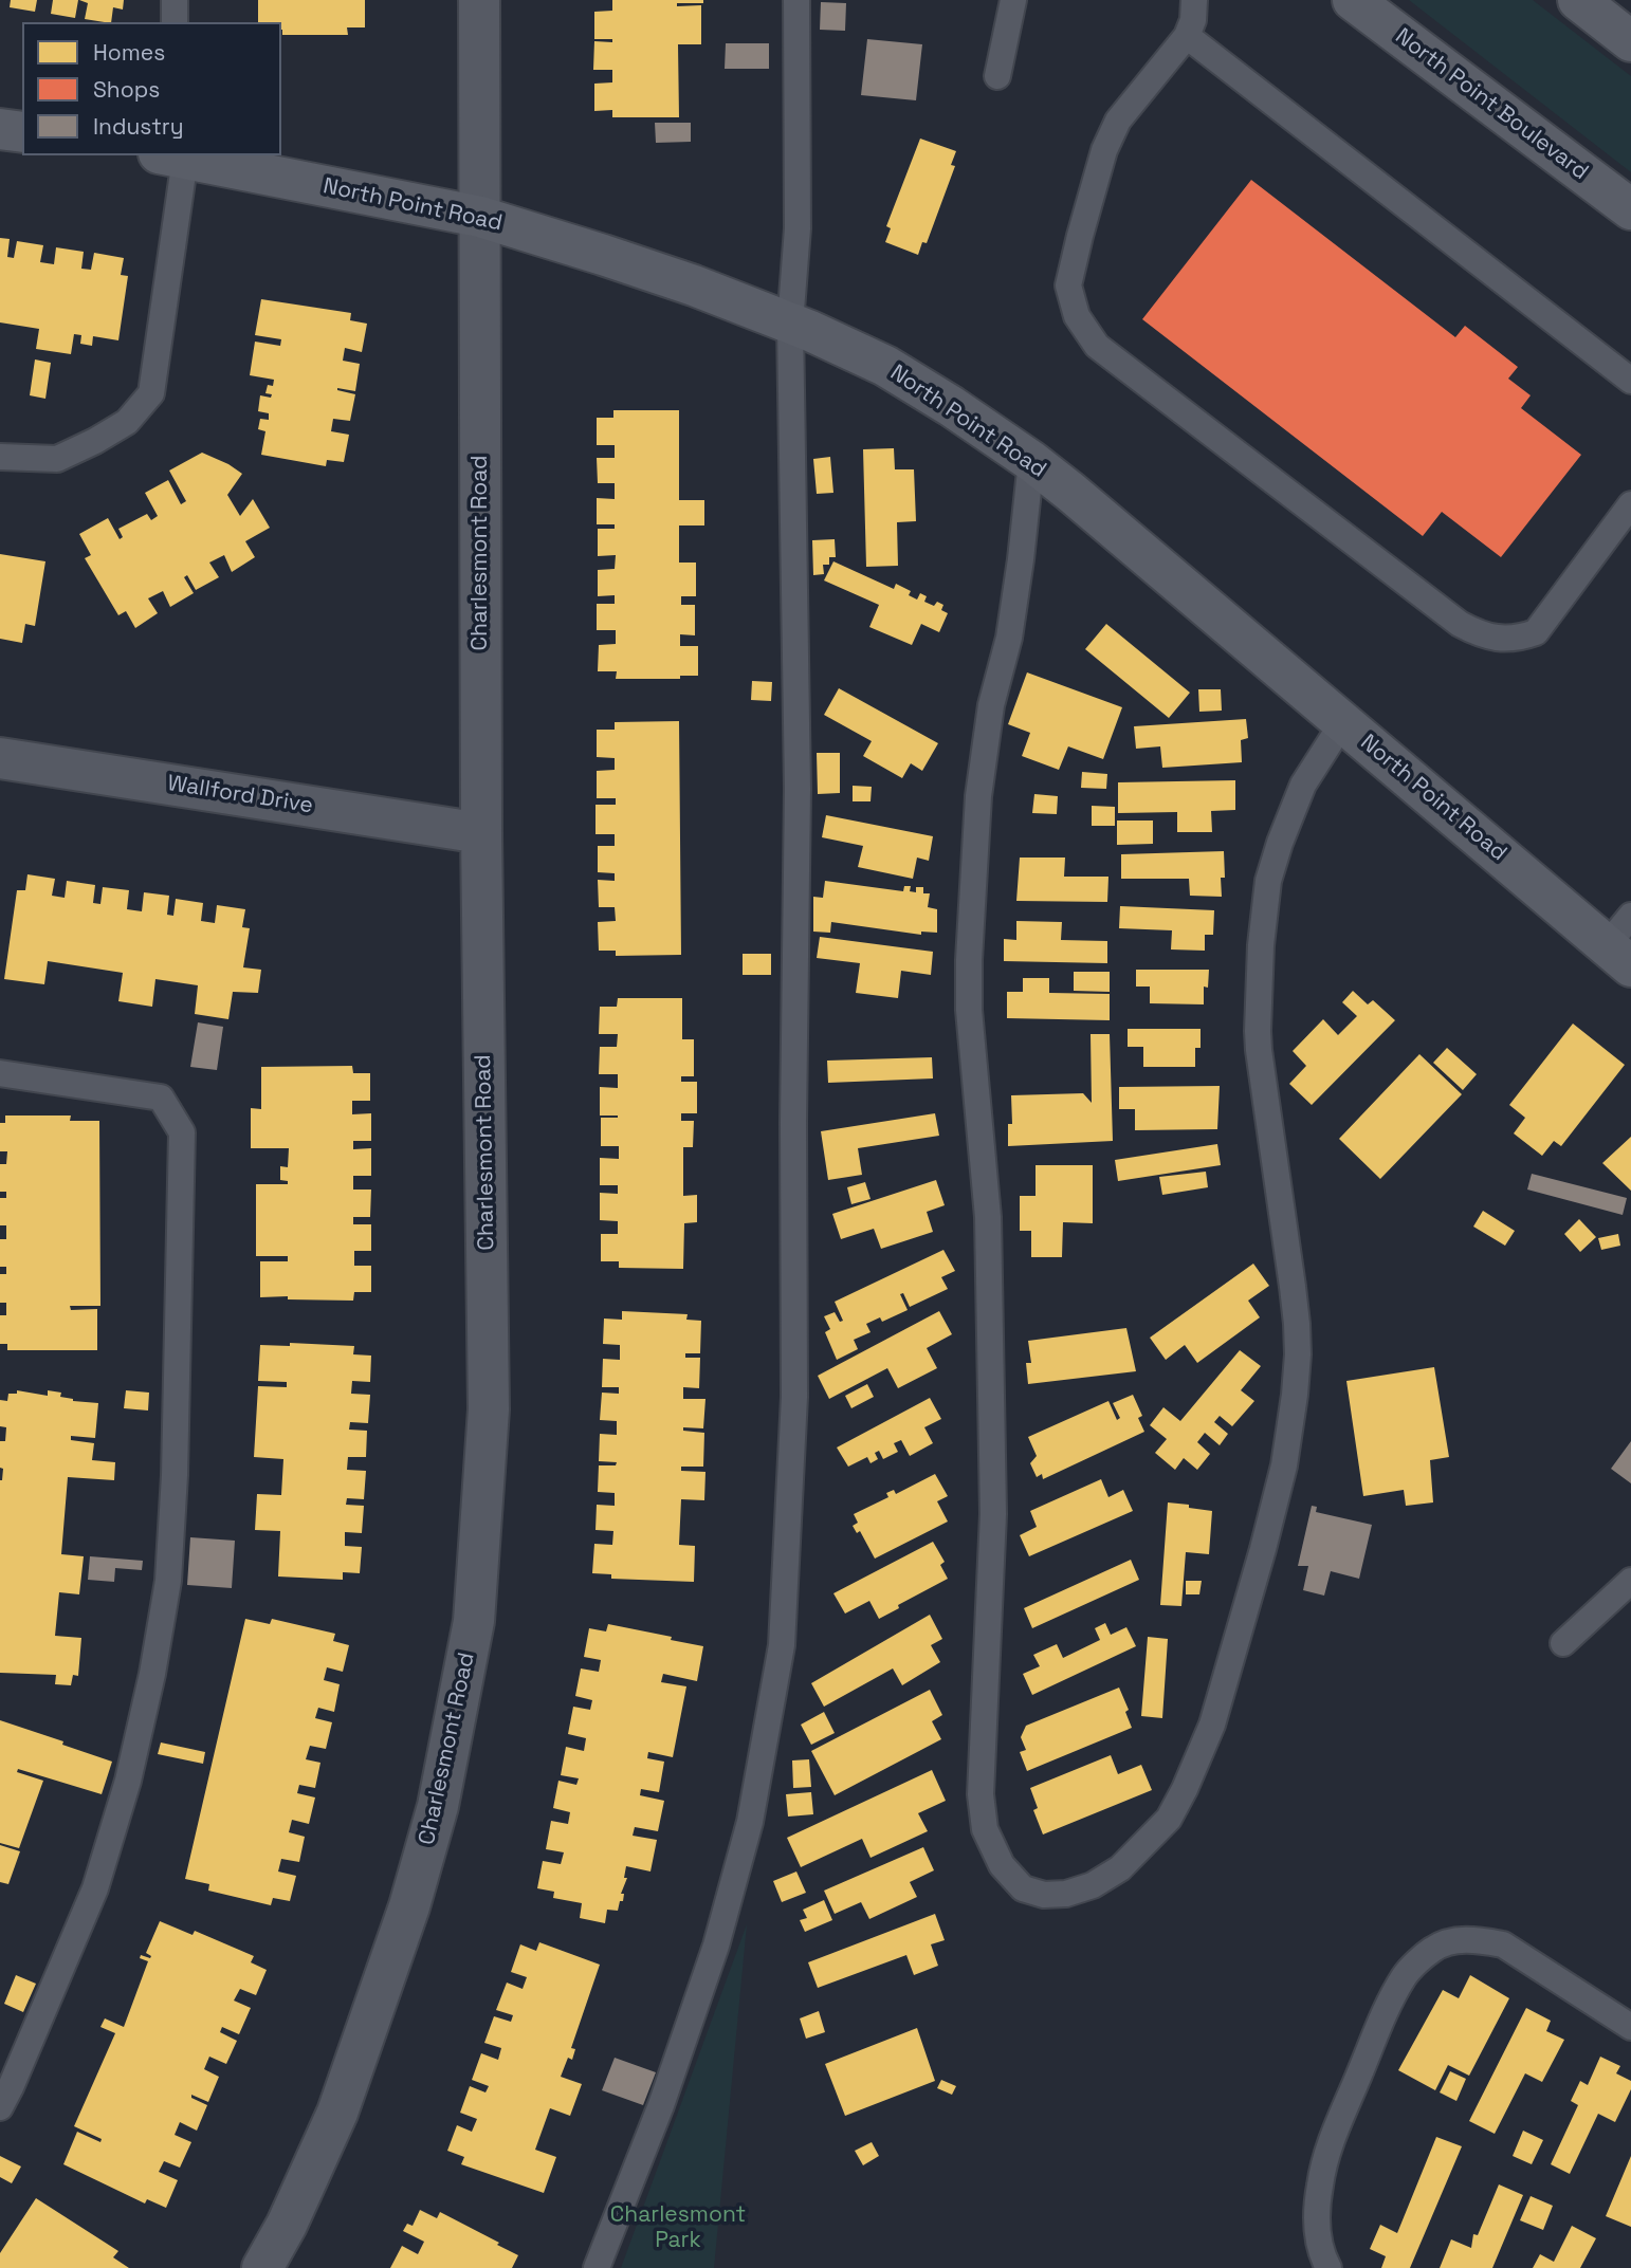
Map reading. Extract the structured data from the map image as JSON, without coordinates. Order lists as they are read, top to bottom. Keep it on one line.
{"streets":{"street":["North Point Boulevard","North Point Road","Charlesmont Road","Wallford Drive"]},"crossings":[["North Point Road","Charlesmont Road"],["Charlesmont Road","Wallford Drive"]],"parks":["Charlesmont Park"],"legend":["Homes","Shops","Industry"]}
